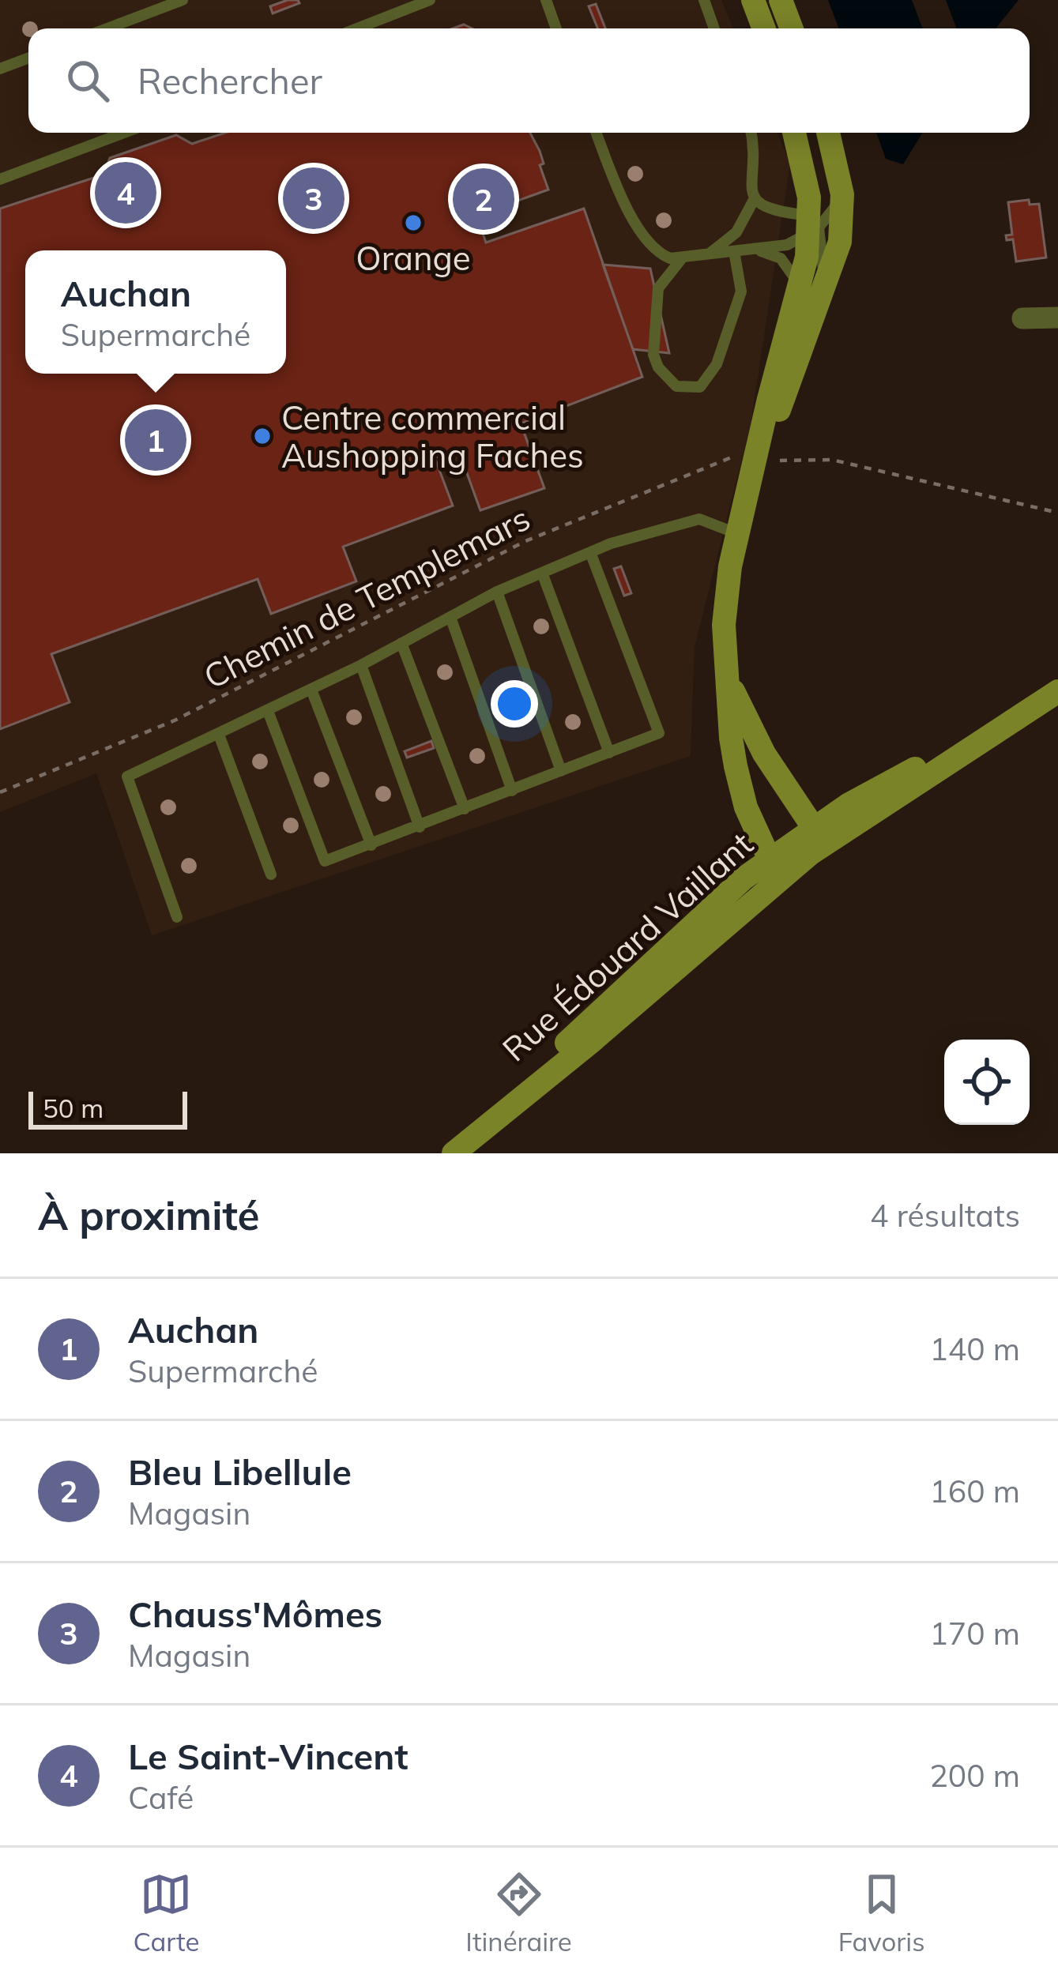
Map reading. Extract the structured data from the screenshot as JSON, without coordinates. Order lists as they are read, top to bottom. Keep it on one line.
{"streets":{"street":["Rue Édouard Vaillant"],"path":["Chemin de Templemars"]},"places":["Orange","Centre commercial Aushopping Faches"],"scale_bar":"50 m","page":{"search":"Rechercher","pins":["4","3","2","1"],"popup":["Auchan","Supermarché"],"scale":"50 m","heading":["À proximité","4 résultats"],"list":[{"mark":"1","name":"Auchan","note":"Supermarché","value":"140 m"},{"mark":"2","name":"Bleu Libellule","note":"Magasin","value":"160 m"},{"mark":"3","name":"Chauss'Mômes","note":"Magasin","value":"170 m"},{"mark":"4","name":"Le Saint-Vincent","note":"Café","value":"200 m"}],"nav":["Carte","Itinéraire","Favoris"]}}
